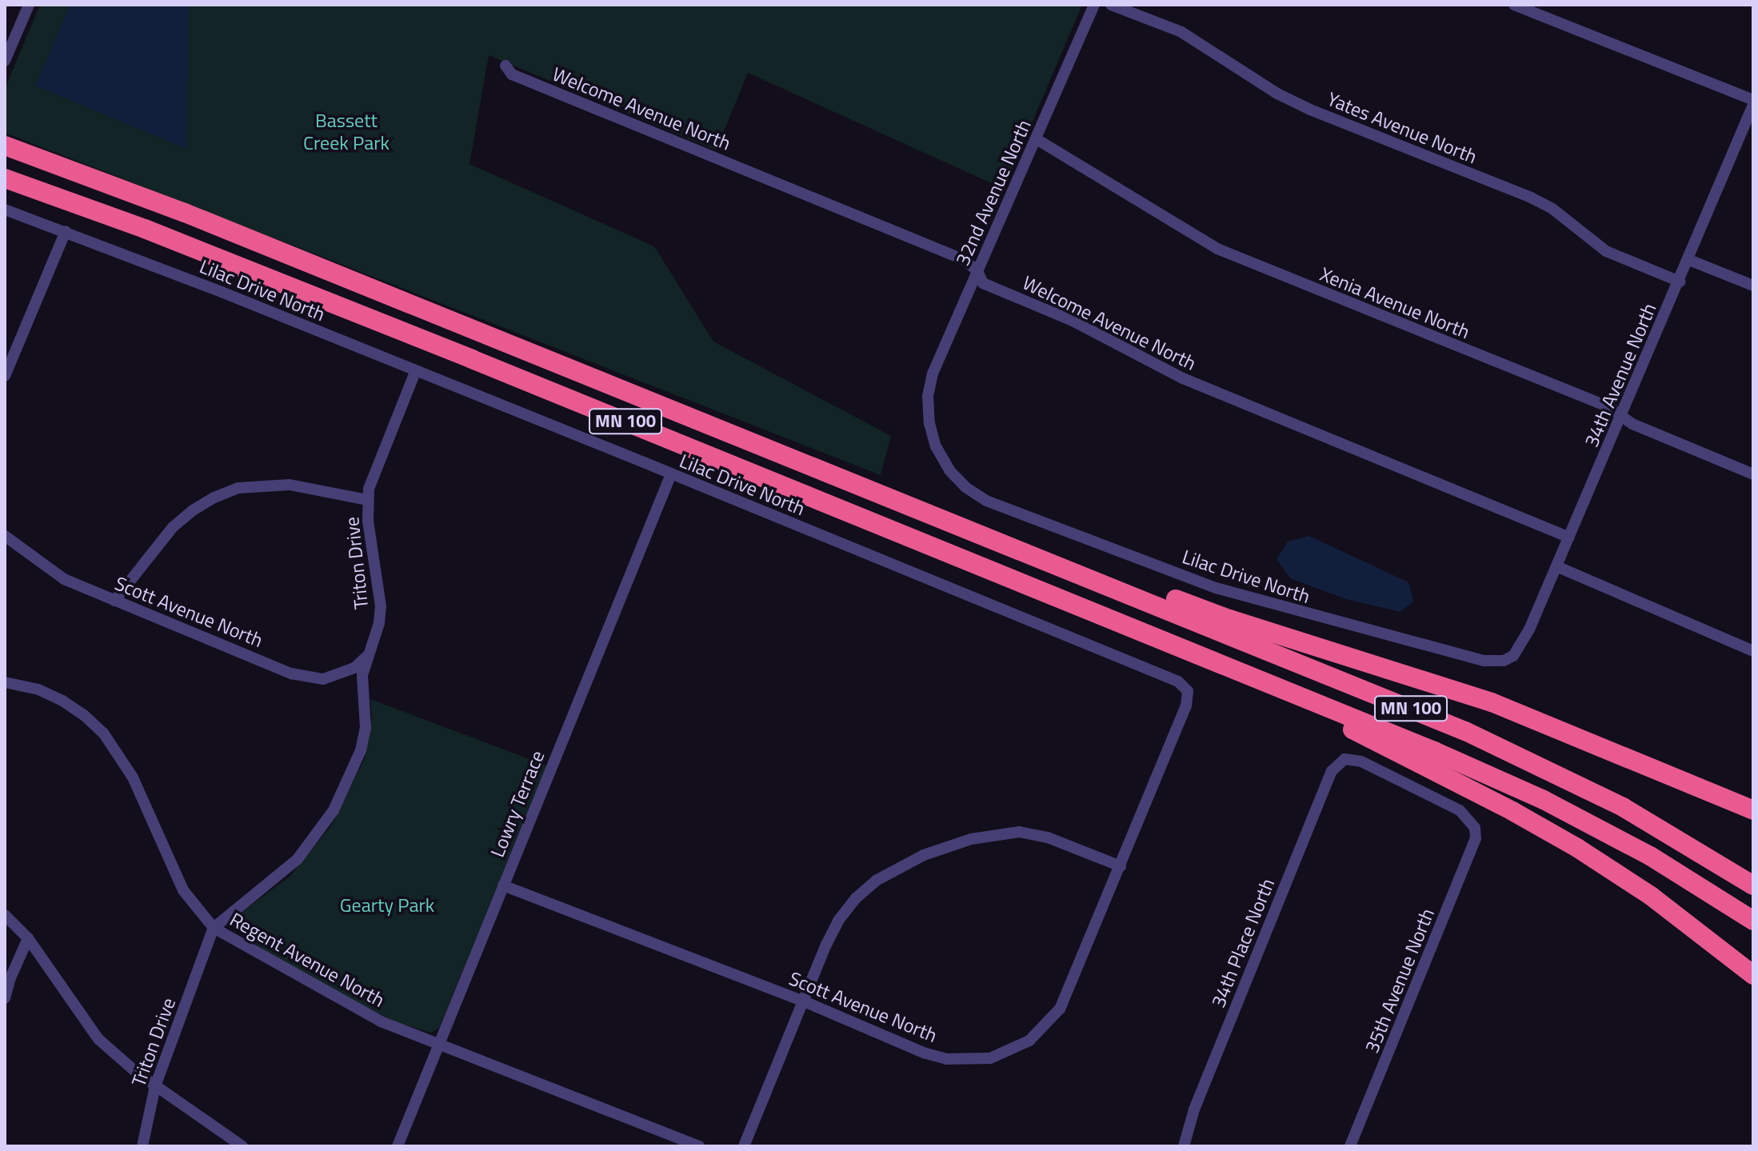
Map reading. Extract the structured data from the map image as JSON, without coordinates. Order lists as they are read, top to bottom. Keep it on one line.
{"streets":{"highway":["MN 100"],"street":["Welcome Avenue North","Yates Avenue North","32nd Avenue North","Lilac Drive North","Xenia Avenue North","34th Avenue North","Triton Drive","Scott Avenue North","Lowry Terrace","34th Place North","Regent Avenue North","35th Avenue North"]},"crossings":[["Welcome Avenue North","32nd Avenue North"],["Welcome Avenue North","34th Avenue North"],["Yates Avenue North","34th Avenue North"],["32nd Avenue North","Lilac Drive North"],["32nd Avenue North","Xenia Avenue North"],["Lilac Drive North","34th Avenue North"],["Lilac Drive North","Triton Drive"],["Lilac Drive North","Scott Avenue North"],["Lilac Drive North","Lowry Terrace"],["Xenia Avenue North","34th Avenue North"],["Triton Drive","Scott Avenue North"],["Triton Drive","Regent Avenue North"],["Scott Avenue North","Lowry Terrace"],["Lowry Terrace","Regent Avenue North"],["34th Place North","35th Avenue North"]],"parks":["Bassett Creek Park","Gearty Park"]}
